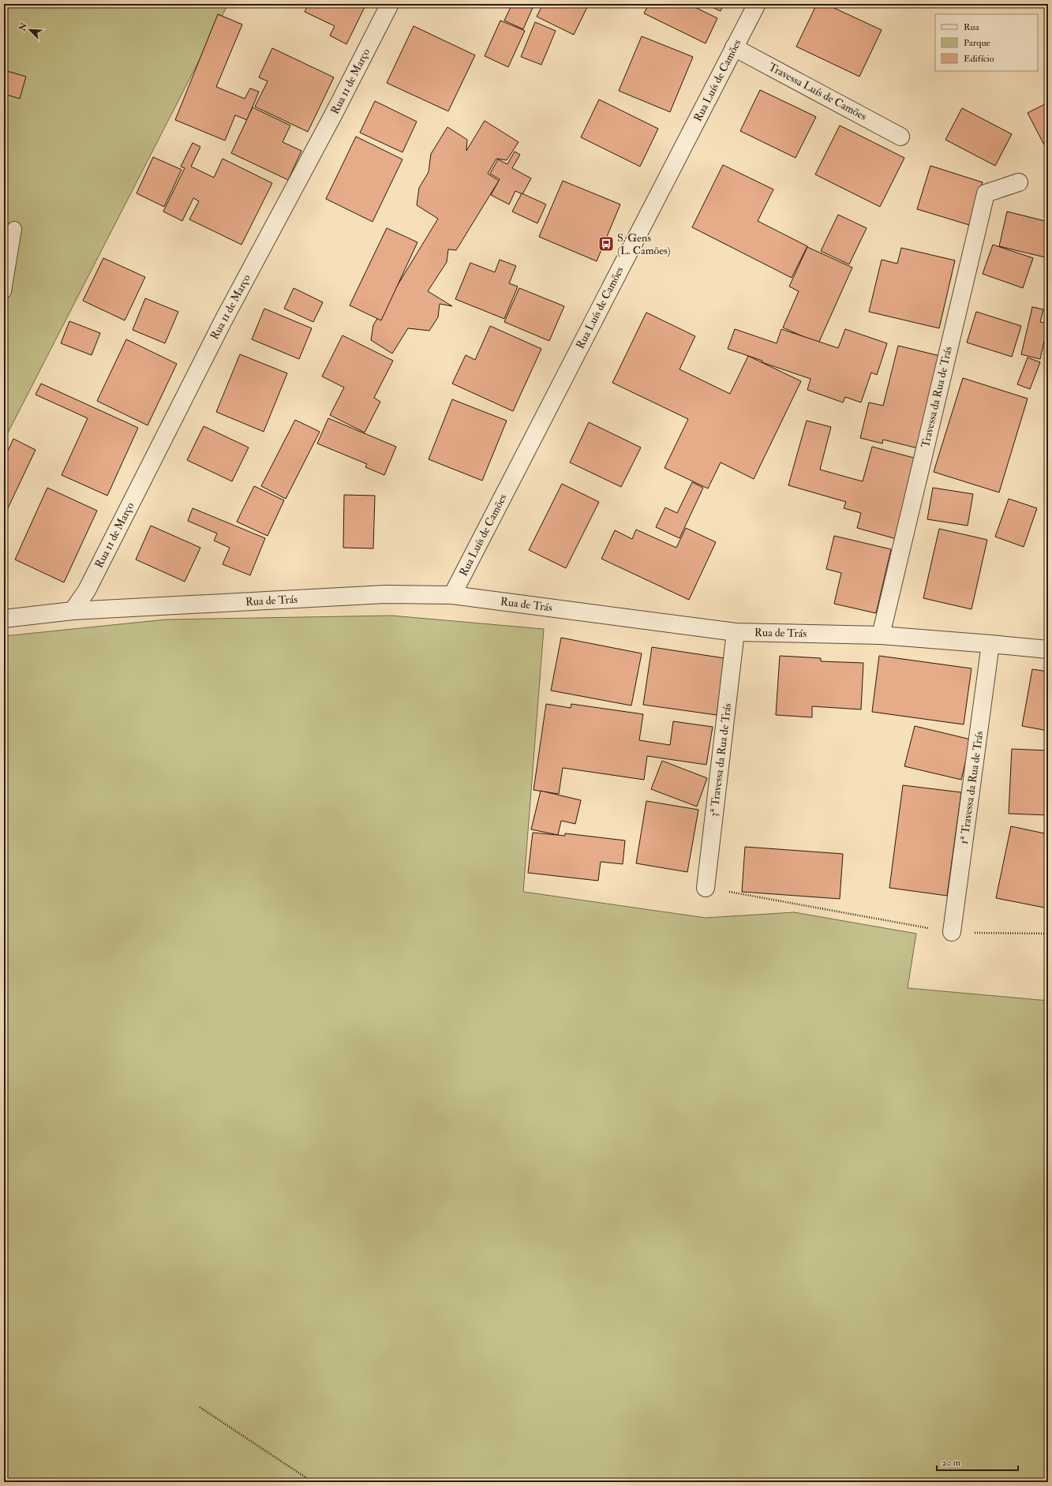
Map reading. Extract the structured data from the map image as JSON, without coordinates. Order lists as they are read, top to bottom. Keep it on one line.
{"streets":{"street":["Rua Luís de Camões","Rua 11 de Março","Travessa Luís de Camões","Travessa da Rua de Trás","Rua de Trás","3ª Travessa da Rua de Trás","1ª Travessa da Rua de Trás"]},"crossings":[["Rua Luís de Camões","Travessa Luís de Camões"],["Rua Luís de Camões","Rua de Trás"],["Rua 11 de Março","Rua de Trás"],["Travessa da Rua de Trás","Rua de Trás"],["Rua de Trás","3ª Travessa da Rua de Trás"],["Rua de Trás","1ª Travessa da Rua de Trás"]],"places":{"bus stop":["S. Gens (L. Camões)"]},"legend":["Rua","Parque","Edifício"],"scale_bar":"20 m","north":"top left"}
